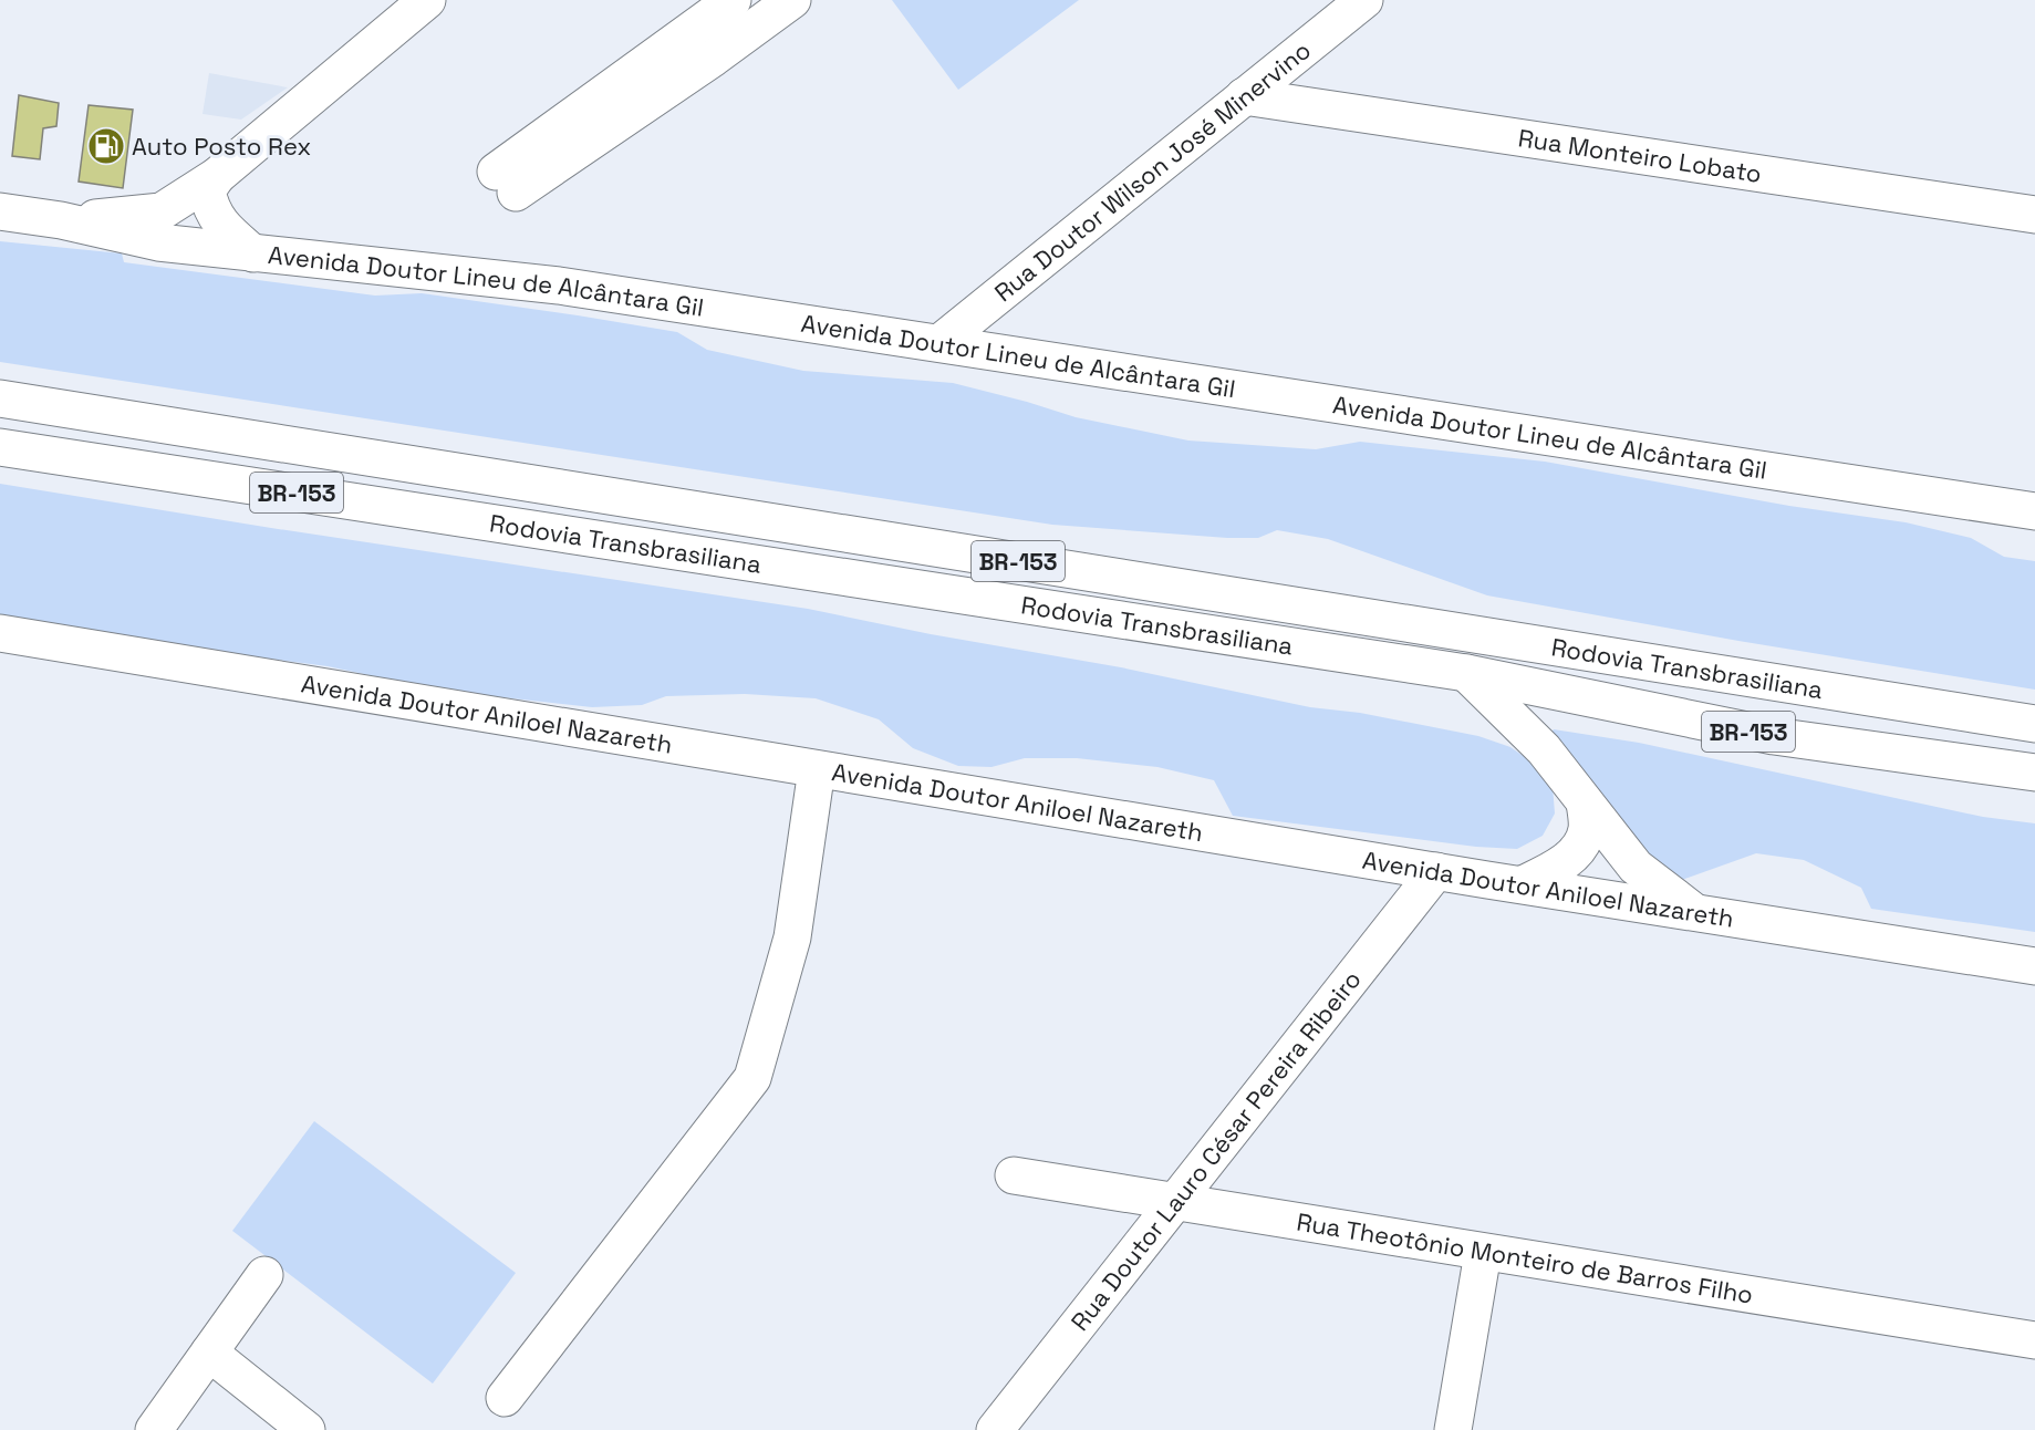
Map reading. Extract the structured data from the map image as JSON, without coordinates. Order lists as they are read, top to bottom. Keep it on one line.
{"streets":{"main road":["Rua Monteiro Lobato","Rua Doutor Wilson José Minervino","Avenida Doutor Lineu de Alcântara Gil","BR-153","Rodovia Transbrasiliana","Avenida Doutor Aniloel Nazareth","Rua Doutor Lauro César Pereira Ribeiro","Rua Theotônio Monteiro de Barros Filho"]},"crossings":[["Rua Monteiro Lobato","Rua Doutor Wilson José Minervino"],["Rua Doutor Wilson José Minervino","Avenida Doutor Lineu de Alcântara Gil"],["Avenida Doutor Aniloel Nazareth","Rua Doutor Lauro César Pereira Ribeiro"],["Rua Doutor Lauro César Pereira Ribeiro","Rua Theotônio Monteiro de Barros Filho"]],"places":{"fuel station":["Auto Posto Rex"]}}
